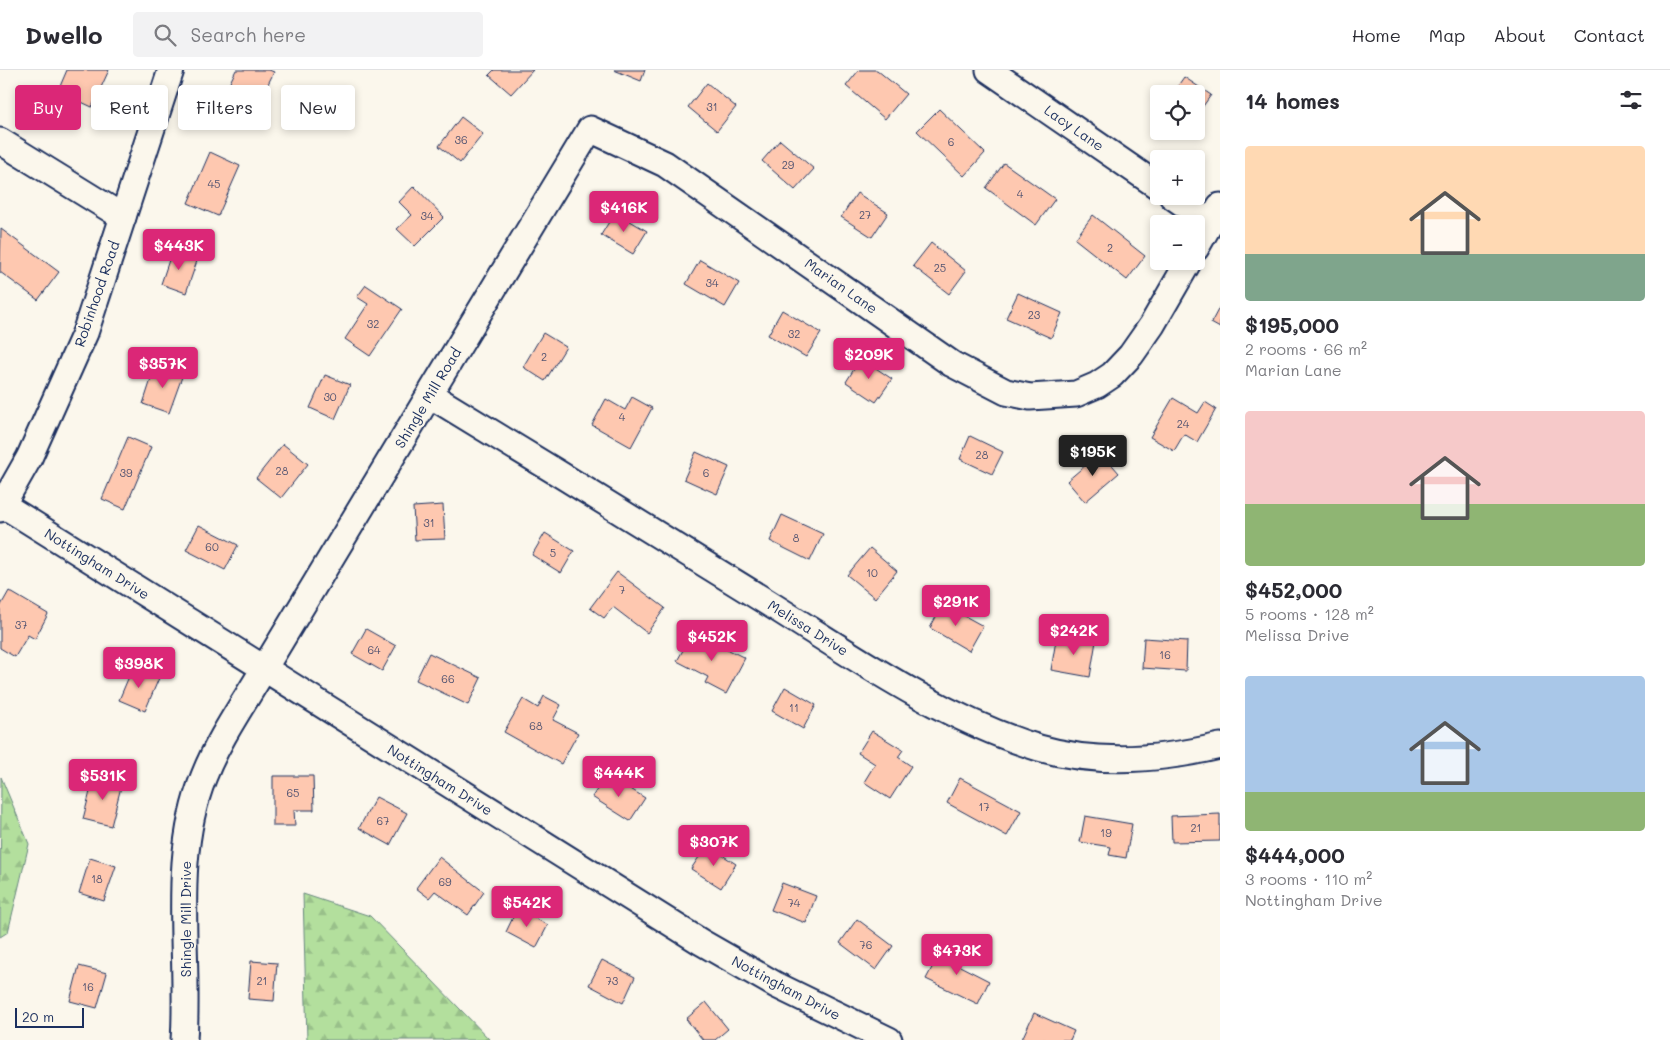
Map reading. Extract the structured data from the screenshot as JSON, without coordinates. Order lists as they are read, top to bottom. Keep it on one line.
{"streets":{"street":["Lacy Lane","Marian Lane","Robinhood Road","Shingle Mill Road","Nottingham Drive","Melissa Drive","Shingle Mill Drive"]},"crossings":[["Marian Lane","Shingle Mill Road"],["Robinhood Road","Nottingham Drive"],["Shingle Mill Road","Nottingham Drive"],["Shingle Mill Road","Melissa Drive"],["Shingle Mill Road","Shingle Mill Drive"],["Nottingham Drive","Shingle Mill Drive"]],"house_numbers":["31","36","6","29","45","4","27","34","2","25","34","23","32","32","2","30","4","24","28","28","39","6","31","8","60","5","10","7","37","64","16","66","11","68","65","17","67","21","19","18","69","74","76","21","73","16"],"scale_bar":"20 m","page":{"header":"Dwello","search":"Search here","nav":["Home","Map","About","Contact"],"heading":"14 homes","map_buttons":["+","−"],"chip":["Buy","Rent","Filters","New"],"list":[{"name":"$195,000","note":"2 rooms · 66 m² · Marian Lane"},{"name":"$452,000","note":"5 rooms · 128 m² · Melissa Drive"},{"name":"$444,000","note":"3 rooms · 110 m² · Nottingham Drive"}],"price":["$416K","$443K","$209K","$357K","$195K","$291K","$242K","$452K","$398K","$444K","$531K","$307K","$542K","$473K"],"scale":"20 m"}}
